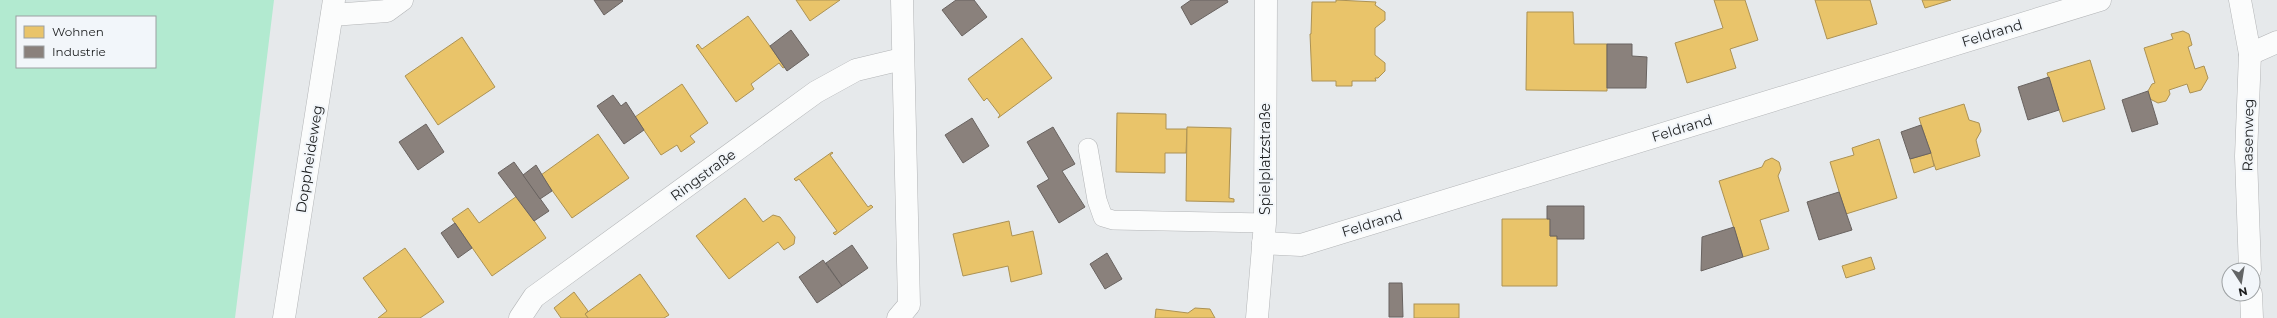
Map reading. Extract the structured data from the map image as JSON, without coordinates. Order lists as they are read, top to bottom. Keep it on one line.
{"streets":{"street":["Feldrand","Rasenweg","Doppheideweg","Spielplatzstraße","Ringstraße"]},"crossings":[["Feldrand","Spielplatzstraße"]],"legend":["Wohnen","Industrie"],"north":"bottom"}
